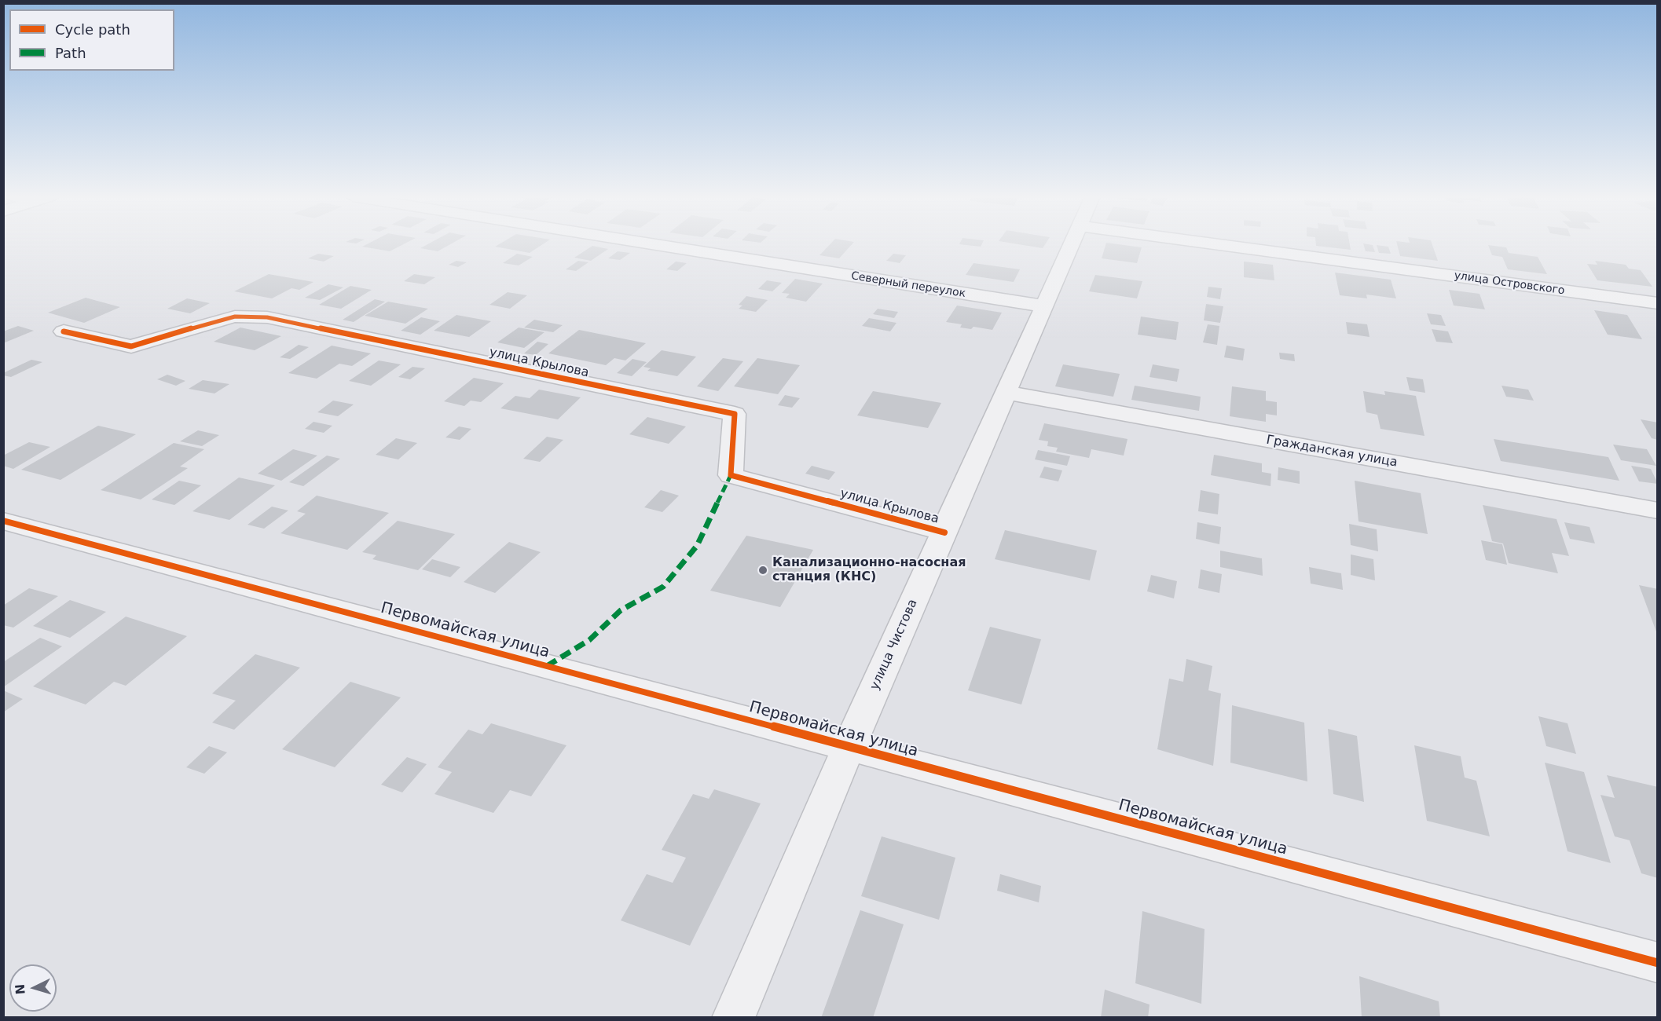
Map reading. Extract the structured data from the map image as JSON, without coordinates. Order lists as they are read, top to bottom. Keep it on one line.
{"streets":{"street":["улица Островского","Северный переулок","улица Крылова","Гражданская улица","Первомайская улица","улица Чистова"]},"crossings":[["Северный переулок","улица Чистова"],["улица Крылова","улица Чистова"],["Гражданская улица","улица Чистова"],["Первомайская улица","улица Чистова"]],"places":["Канализационно-насосная станция (КНС)"],"legend":["Cycle path","Path"],"north":"left"}
